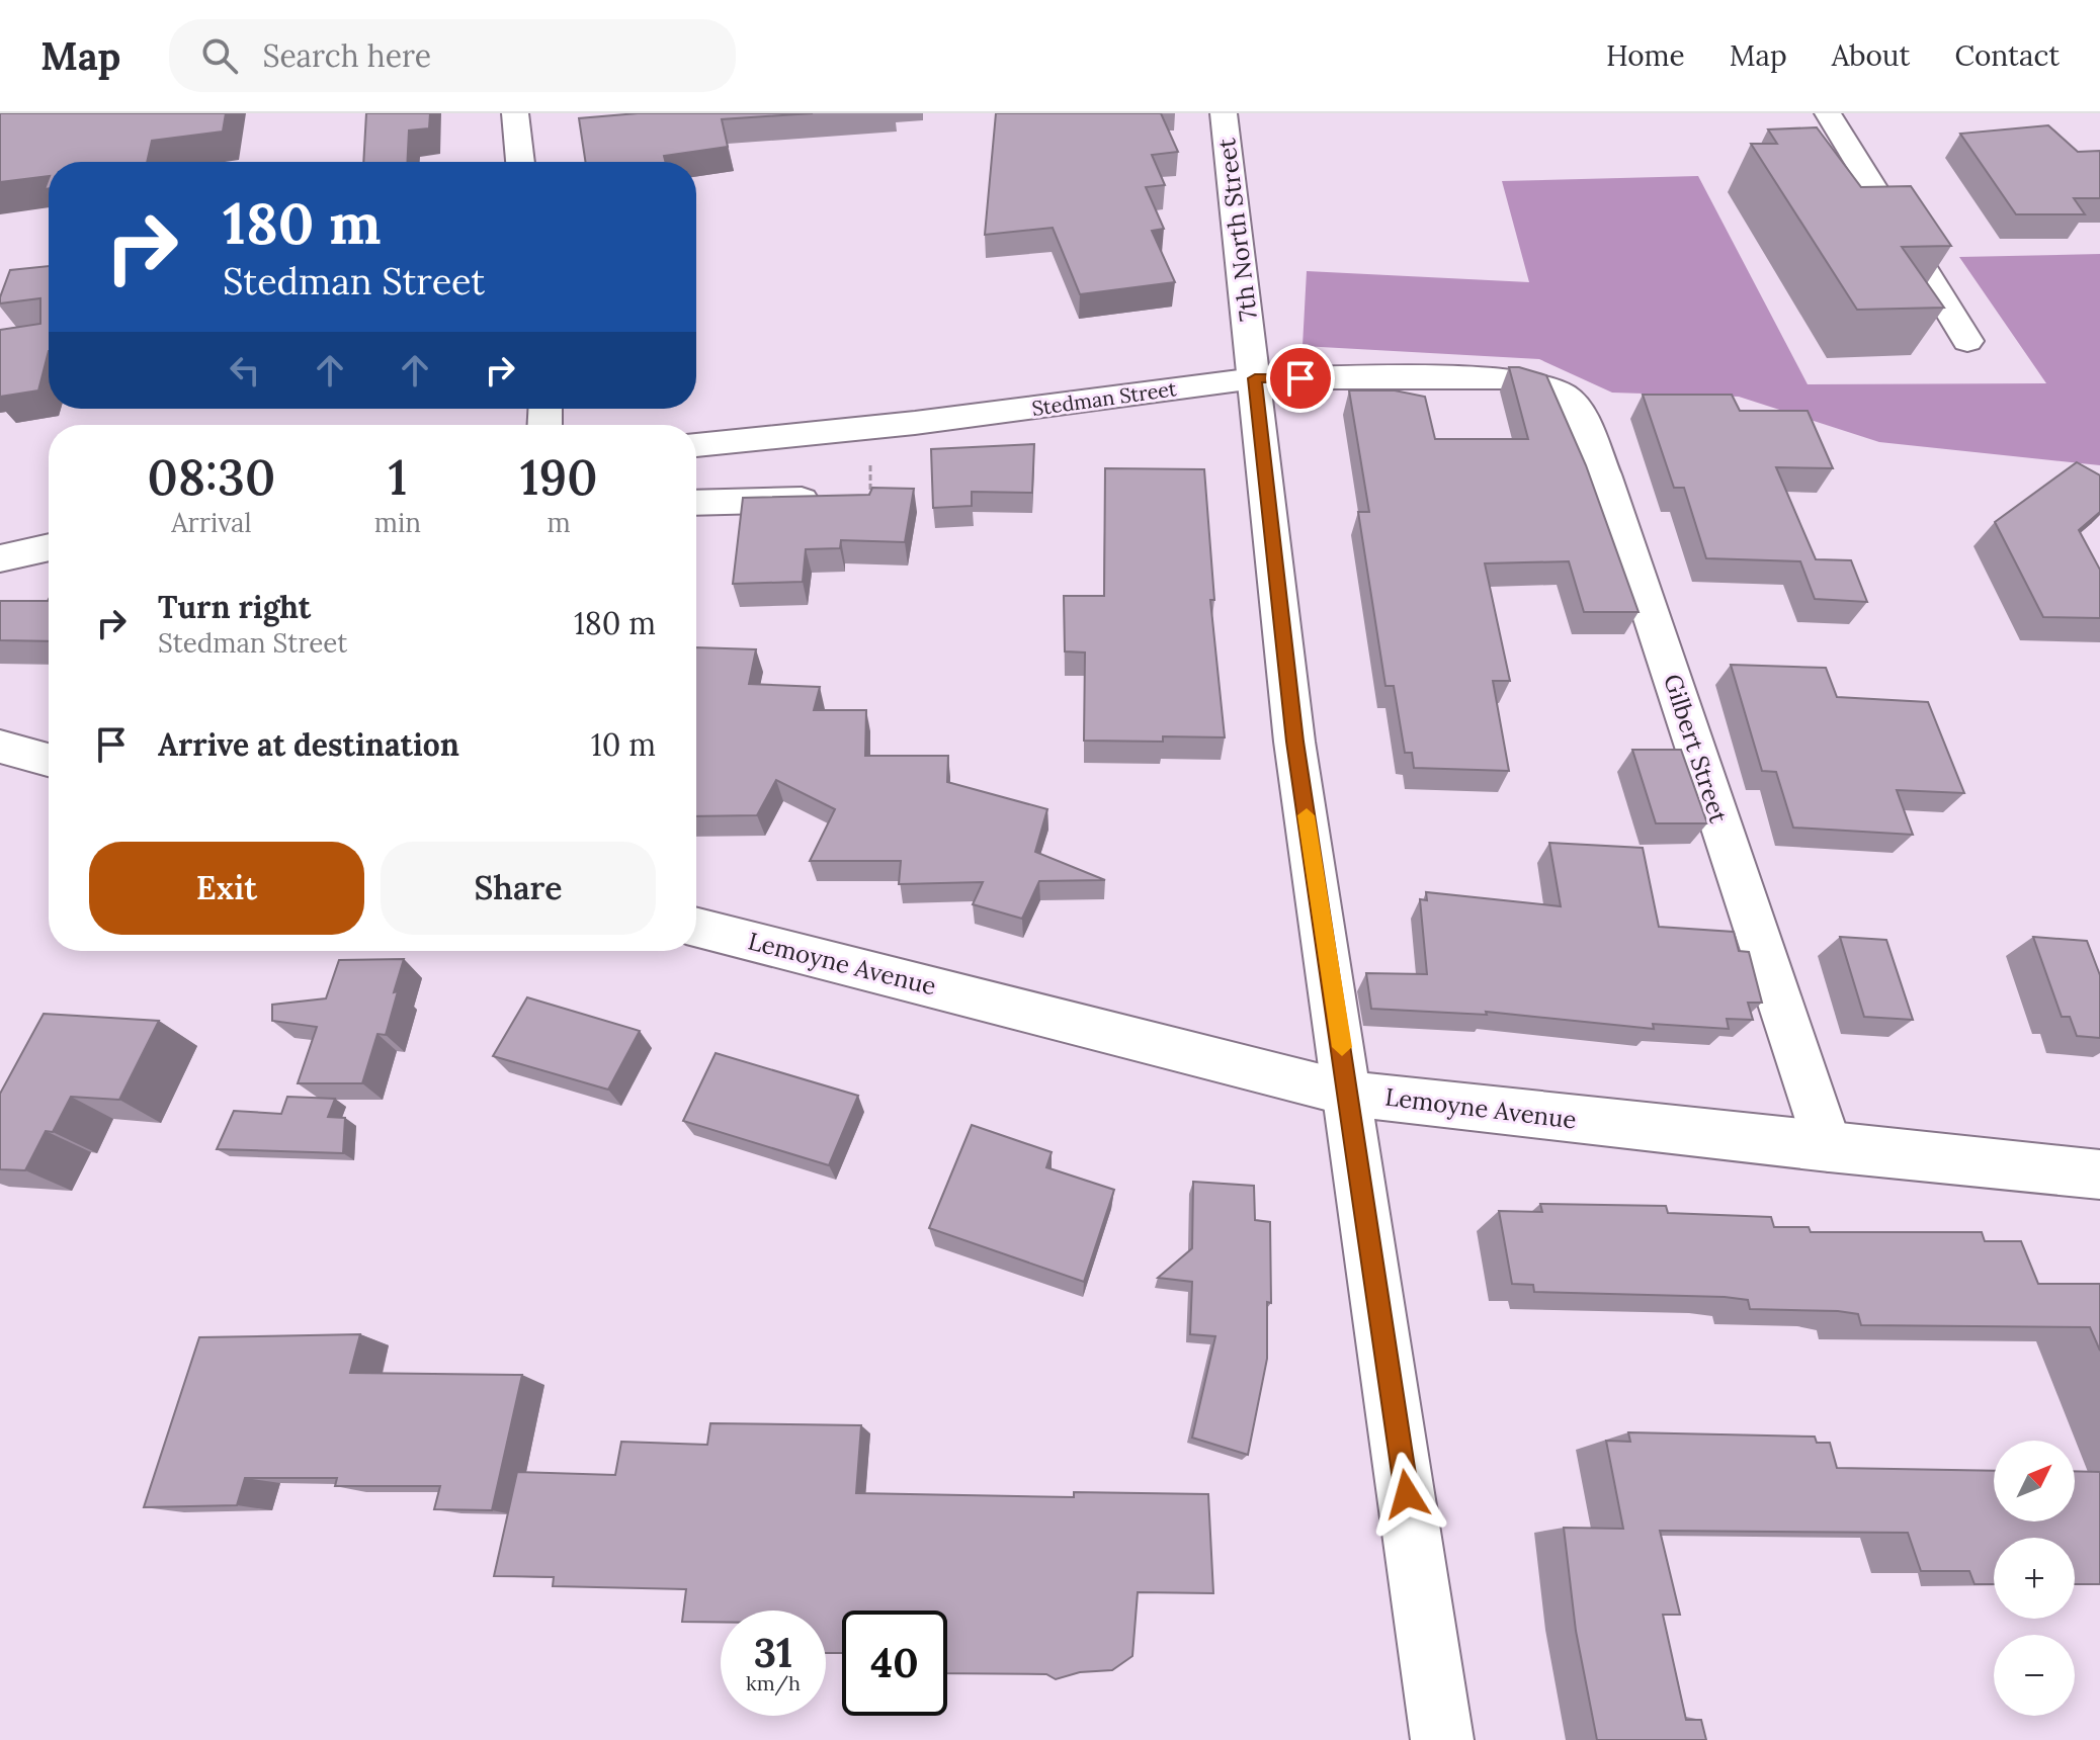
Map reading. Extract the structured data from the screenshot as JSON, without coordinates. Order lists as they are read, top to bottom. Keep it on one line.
{"streets":{"street":["7th North Street","Stedman Street","Gilbert Street","Lemoyne Avenue"]},"crossings":[["7th North Street","Stedman Street"],["7th North Street","Lemoyne Avenue"],["Stedman Street","Gilbert Street"],["Gilbert Street","Lemoyne Avenue"]],"north":"top right","page":{"header":"Map","search":"Search here","nav":["Home","Map","About","Contact"],"turn":["180 m","Stedman Street"],"eta":["08:30","Arrival","1","min","190","m"],"list":[{"name":"Turn right","note":"Stedman Street","value":"180 m"},{"name":"Arrive at destination","value":"10 m"}],"buttons":["Exit","Share"],"map_buttons":["+","−"],"speed":"31 km/h","limit":"40"}}
